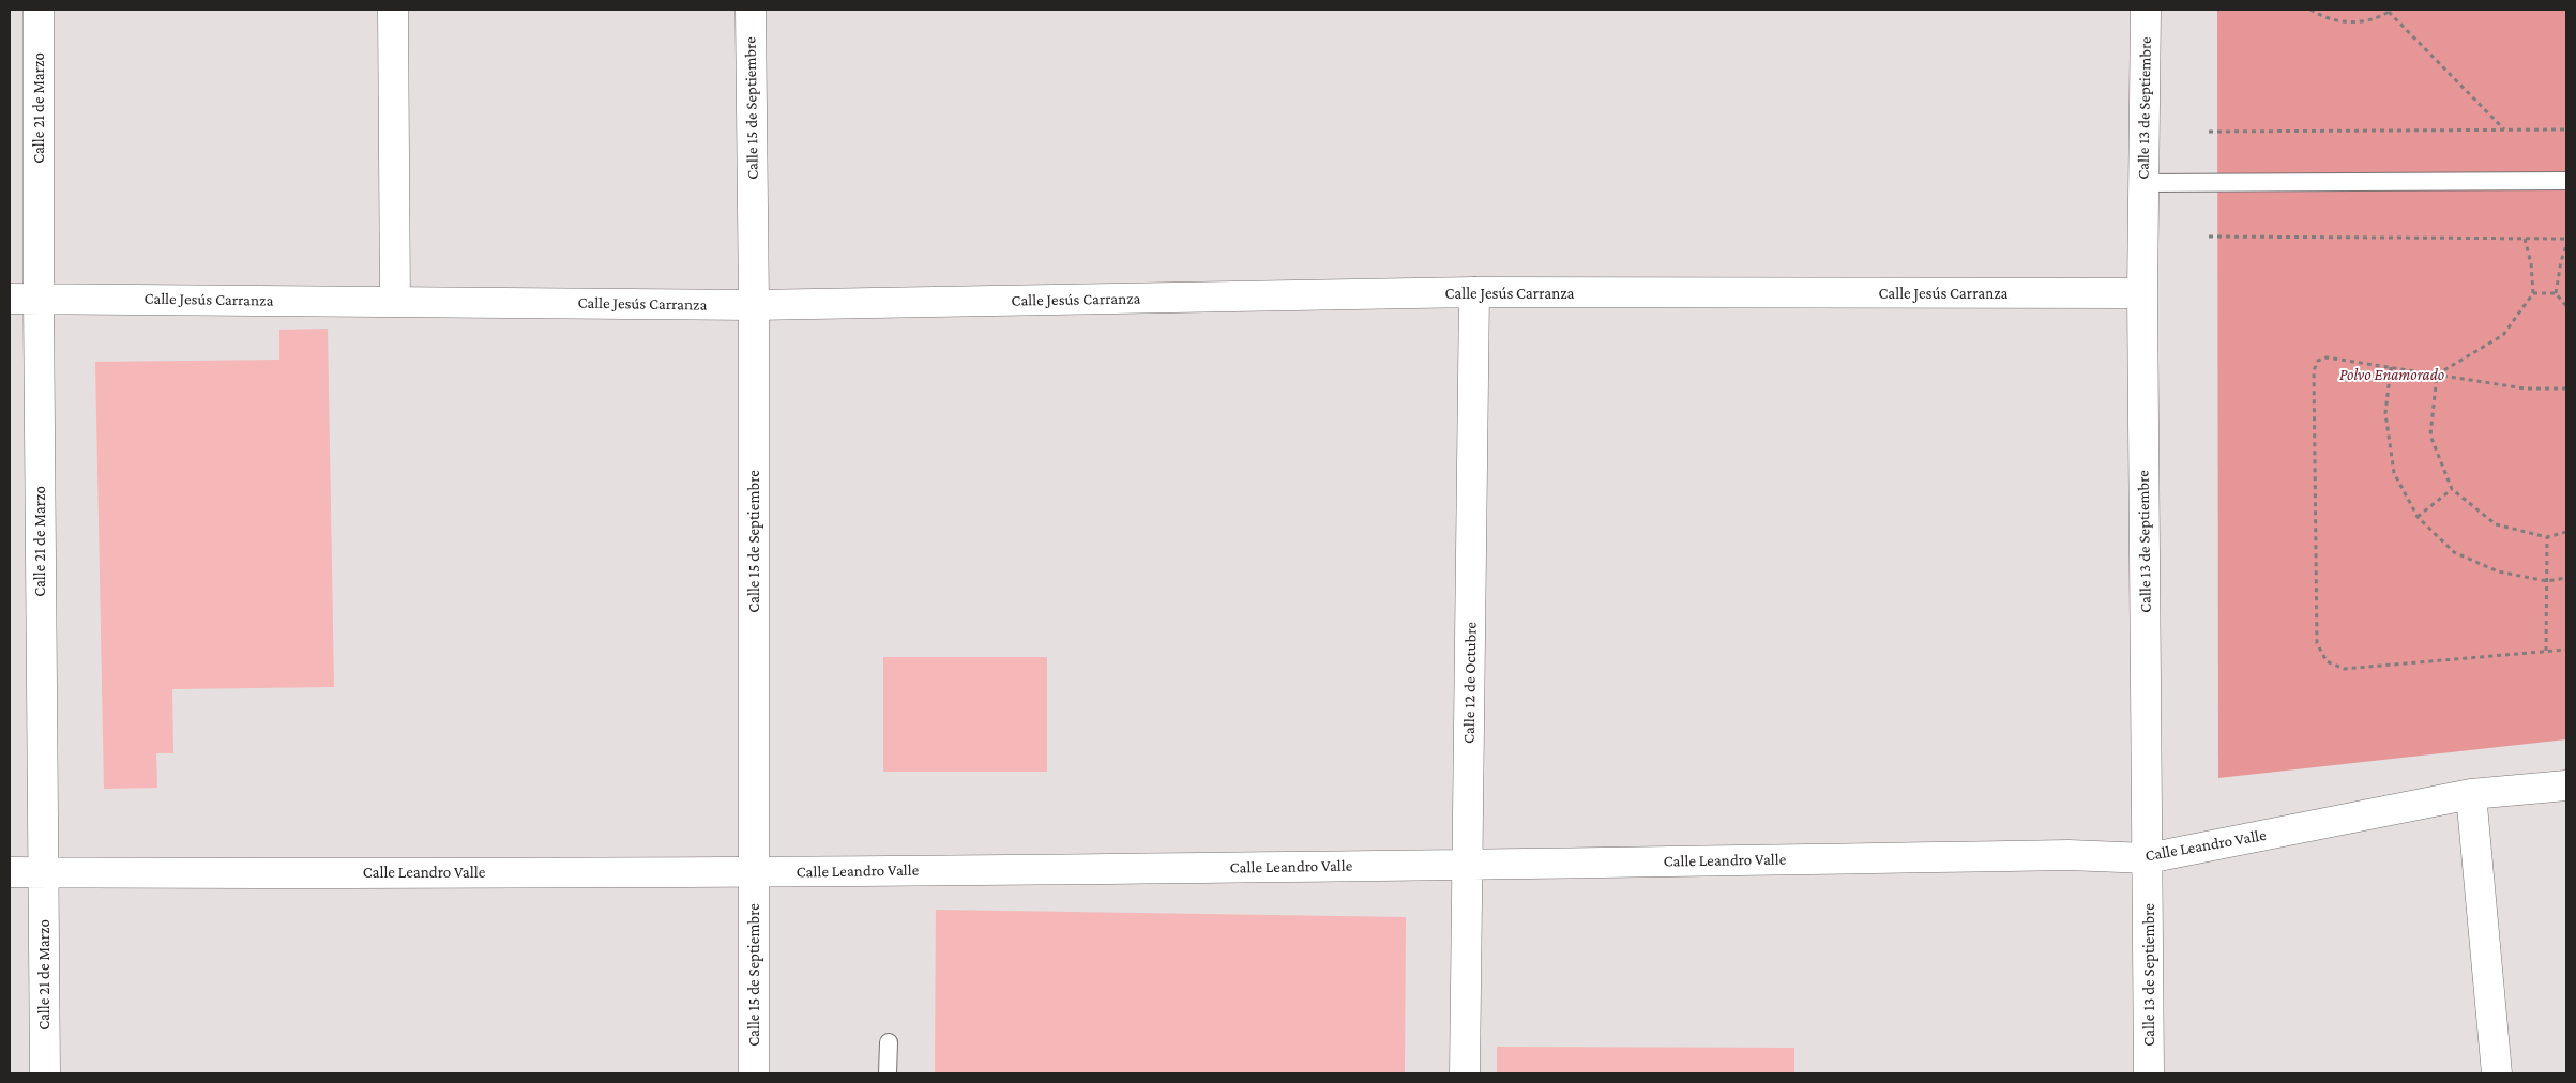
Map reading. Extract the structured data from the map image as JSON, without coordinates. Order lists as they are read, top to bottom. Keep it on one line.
{"streets":{"street":["Calle 21 de Marzo","Calle 15 de Septiembre","Calle 13 de Septiembre","Calle Jesús Carranza","Calle 12 de Octubre","Calle Leandro Valle"]},"crossings":[["Calle 21 de Marzo","Calle Jesús Carranza"],["Calle 21 de Marzo","Calle Leandro Valle"],["Calle 15 de Septiembre","Calle Jesús Carranza"],["Calle 15 de Septiembre","Calle Leandro Valle"],["Calle 13 de Septiembre","Calle Jesús Carranza"],["Calle 13 de Septiembre","Calle Leandro Valle"],["Calle Jesús Carranza","Calle 12 de Octubre"],["Calle 12 de Octubre","Calle Leandro Valle"]],"parks":["Polvo Enamorado"]}
